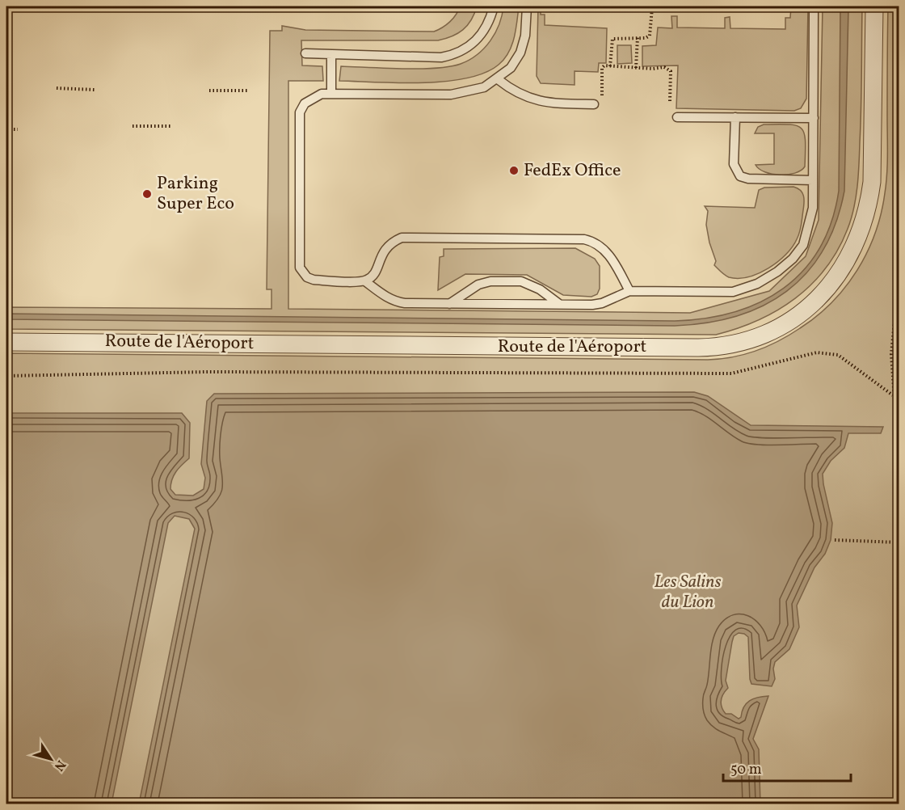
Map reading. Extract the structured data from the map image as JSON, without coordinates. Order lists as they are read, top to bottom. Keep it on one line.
{"streets":{"street":["Route de l'Aéroport"]},"parks":["Les Salins du Lion"],"places":["FedEx Office","Parking Super Eco"],"scale_bar":"50 m","north":"bottom right"}
